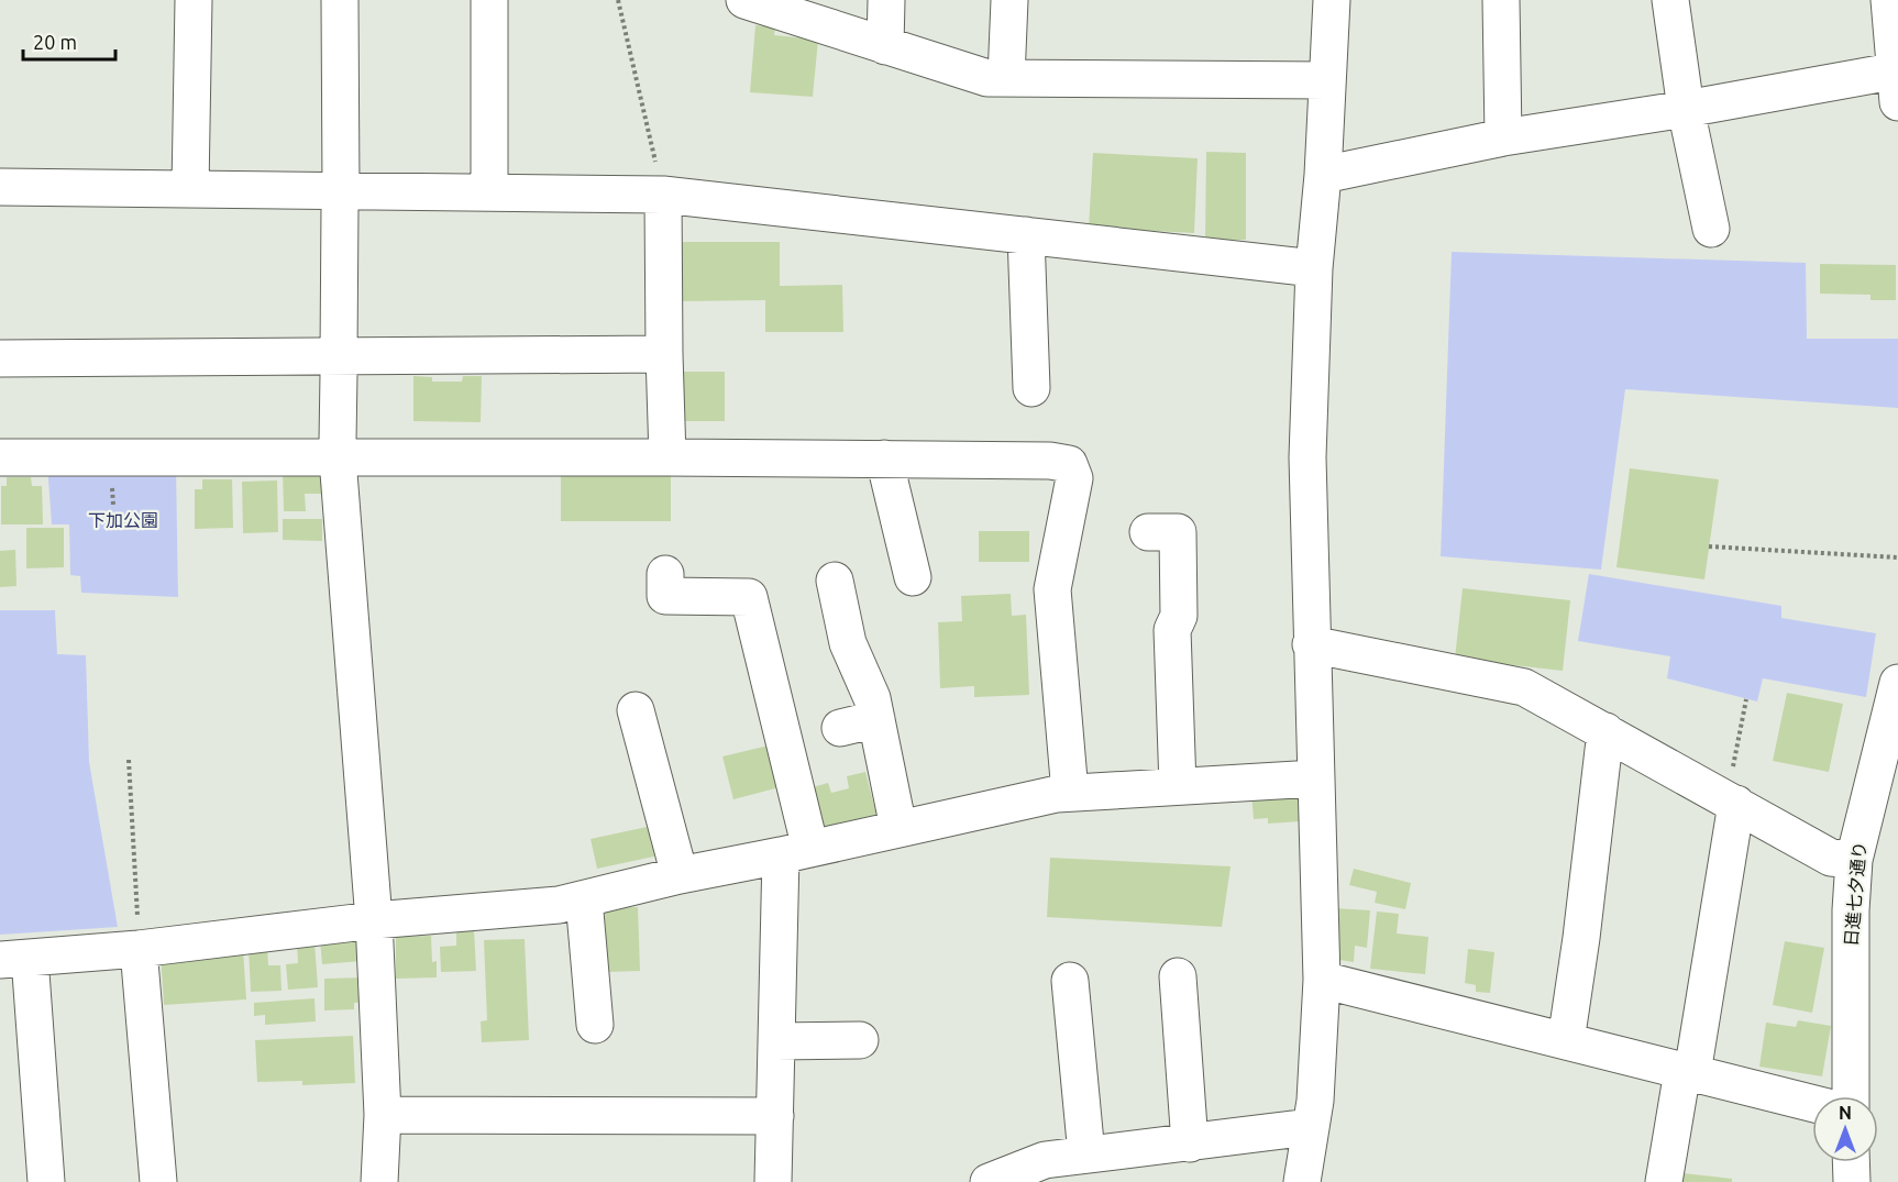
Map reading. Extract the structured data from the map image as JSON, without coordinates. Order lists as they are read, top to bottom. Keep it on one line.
{"streets":{"street":["日進七夕通り"]},"parks":["下加公園"],"scale_bar":"20 m","north":"top"}
